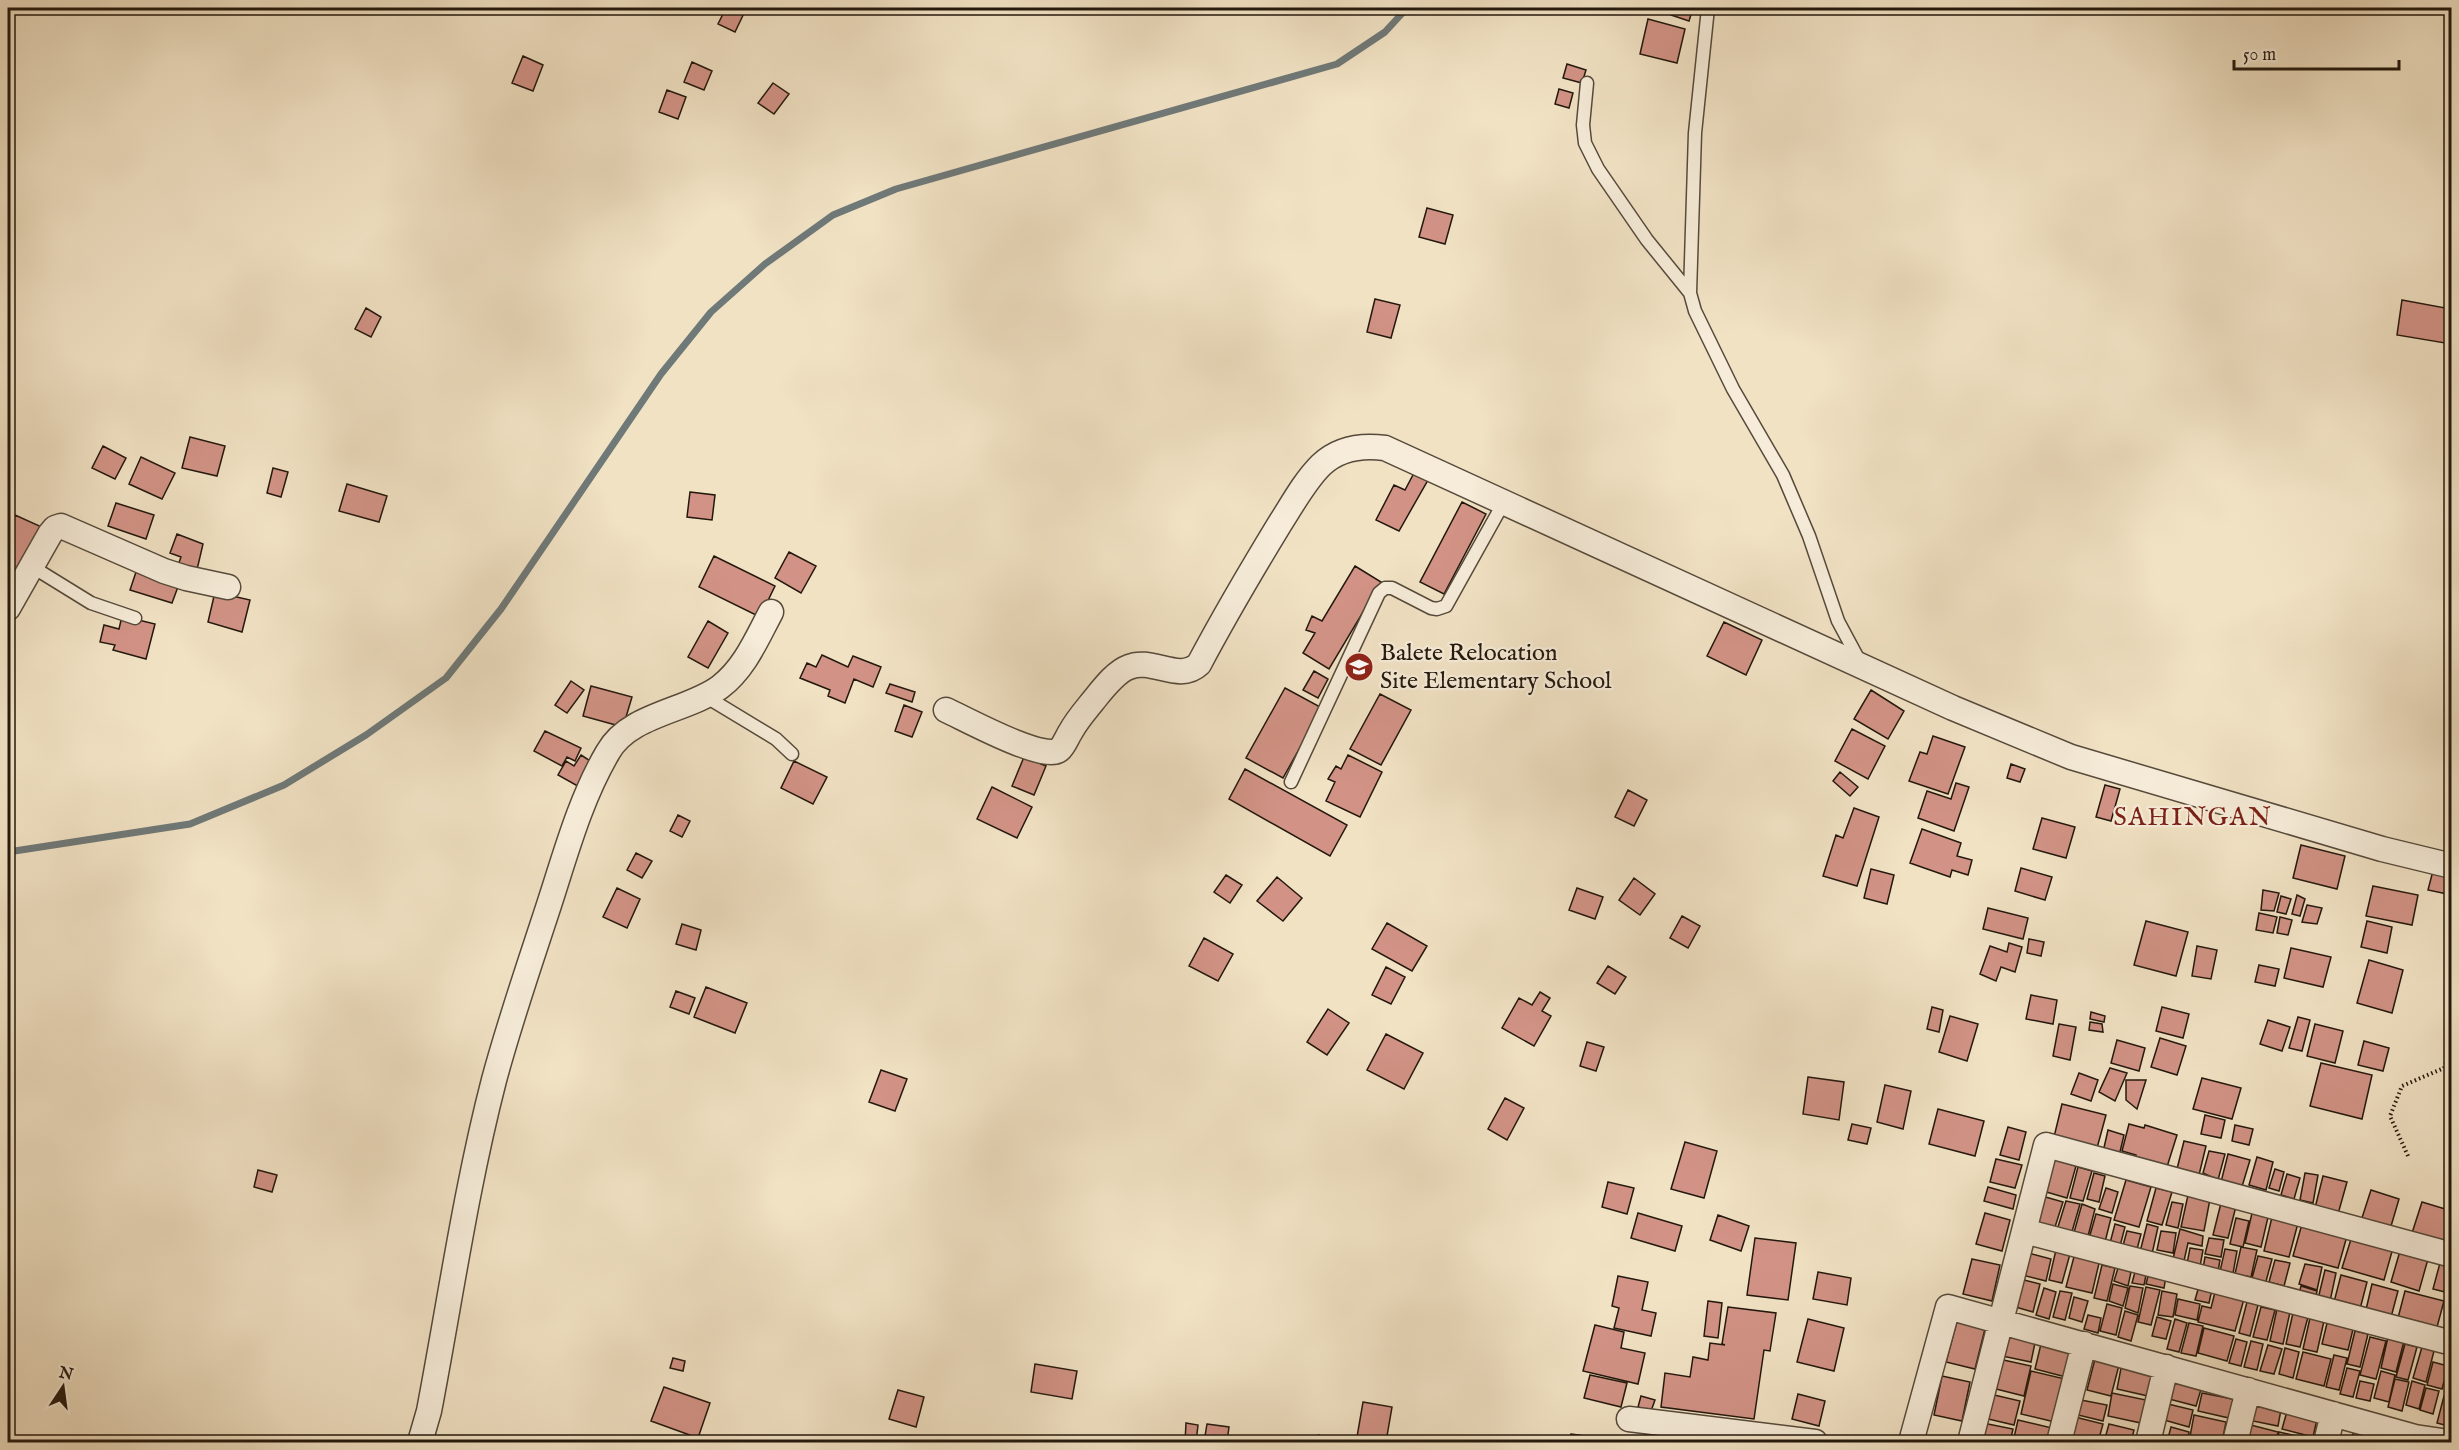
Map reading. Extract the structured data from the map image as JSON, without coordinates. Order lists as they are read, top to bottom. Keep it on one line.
{"districts":["SAHINGAN"],"places":{"school or university":["Balete Relocation Site Elementary School"]},"scale_bar":"50 m","north":"top"}
